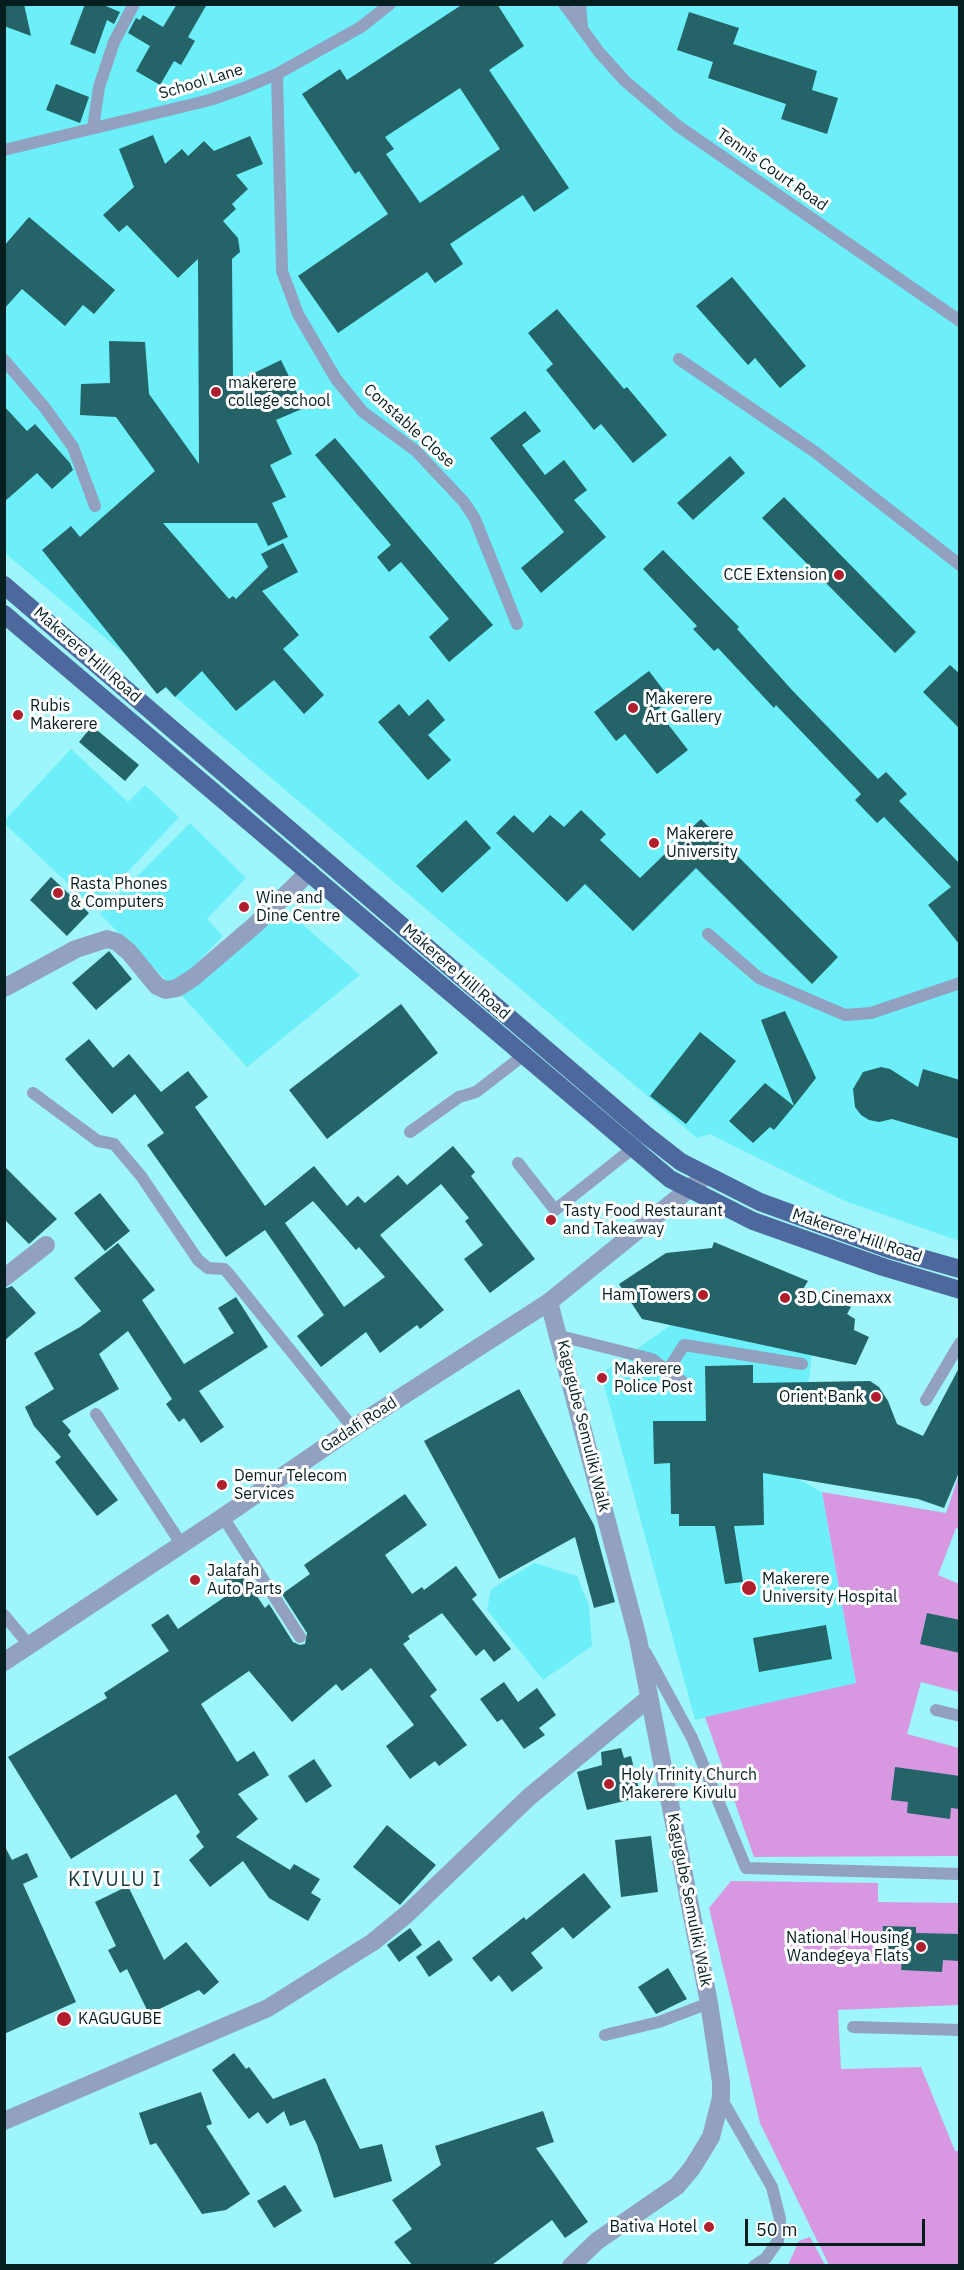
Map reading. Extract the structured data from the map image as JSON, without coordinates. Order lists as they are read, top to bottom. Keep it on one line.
{"streets":{"main road":["Makerere Hill Road"],"street":["Gadafi Road","Kagugube Semuliki Walk"],"lane":["School Lane","Tennis Court Road","Constable Close"]},"crossings":[["School Lane","Constable Close"],["Makerere Hill Road","Gadafi Road"],["Gadafi Road","Kagugube Semuliki Walk"]],"districts":["KIVULU I"],"places":["makerere college school","CCE Extension","Makerere Art Gallery","Rubis Makerere","Makerere University","Rasta Phones & Computers","Wine and Dine Centre","Tasty Food Restaurant and Takeaway","Ham Towers","3D Cinemaxx","Makerere Police Post","Orient Bank","Demur Telecom Services","Jalafah Auto Parts","Makerere University Hospital","Holy Trinity Church Makerere Kivulu","National Housing Wandegeya Flats","KAGUGUBE","Bativa Hotel"],"scale_bar":"50 m"}
